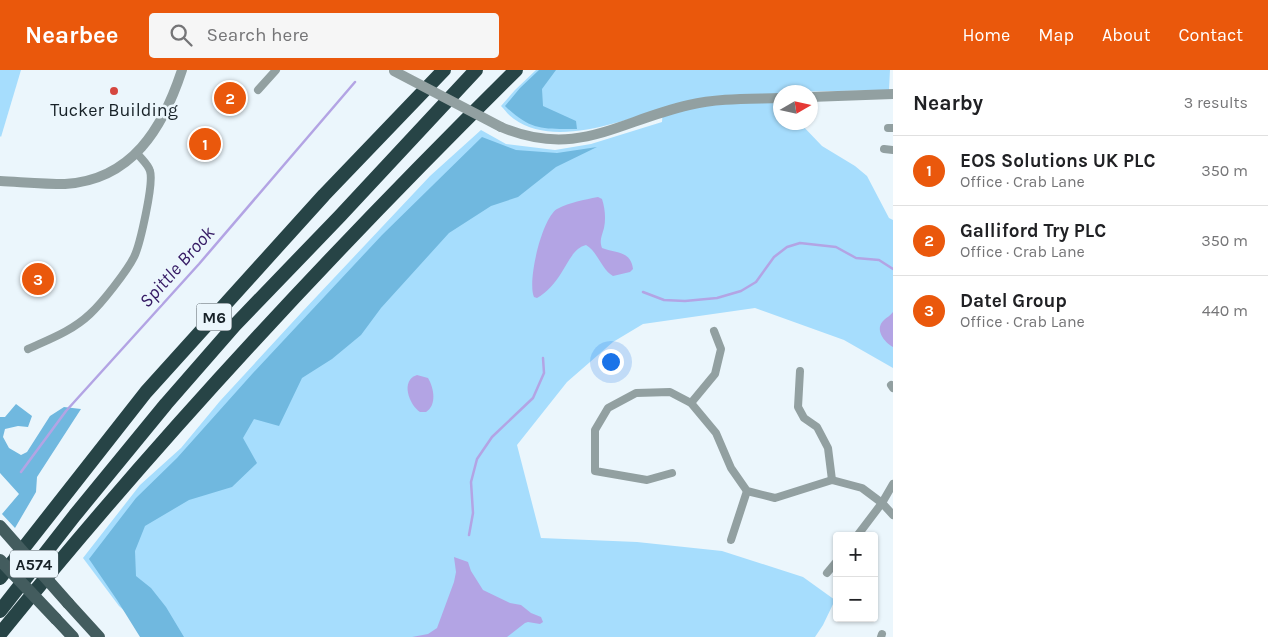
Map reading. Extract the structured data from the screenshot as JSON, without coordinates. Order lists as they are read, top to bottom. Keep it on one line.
{"streets":{"highway":["M6"],"main road":["A574"]},"water":["Spittle Brook"],"places":["Tucker Building"],"north":"right","page":{"header":"Nearbee","search":"Search here","nav":["Home","Map","About","Contact"],"heading":["Nearby","3 results"],"pins":["2","1","3"],"list":[{"mark":"1","name":"EOS Solutions UK PLC","note":"Office · Crab Lane","value":"350 m"},{"mark":"2","name":"Galliford Try PLC","note":"Office · Crab Lane","value":"350 m"},{"mark":"3","name":"Datel Group","note":"Office · Crab Lane","value":"440 m"}],"map_buttons":["+","−"]}}
